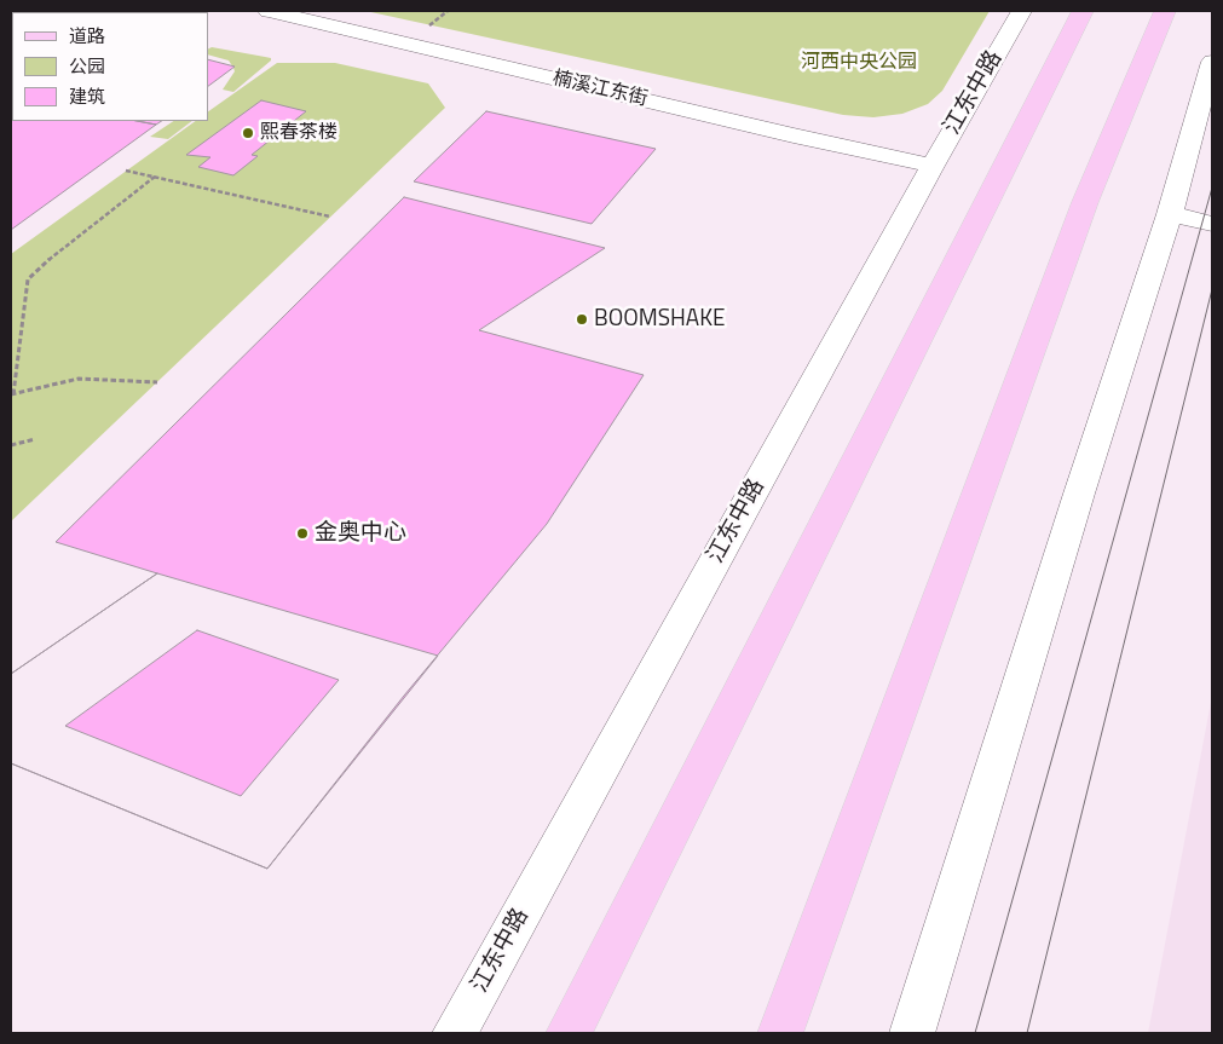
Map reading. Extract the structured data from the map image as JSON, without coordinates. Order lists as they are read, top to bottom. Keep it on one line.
{"streets":{"street":["楠溪江东街","江东中路"]},"crossings":[["楠溪江东街","江东中路"]],"parks":["河西中央公园"],"places":["熙春茶楼","BOOMSHAKE","金奥中心"],"legend":["道路","公园","建筑"]}
